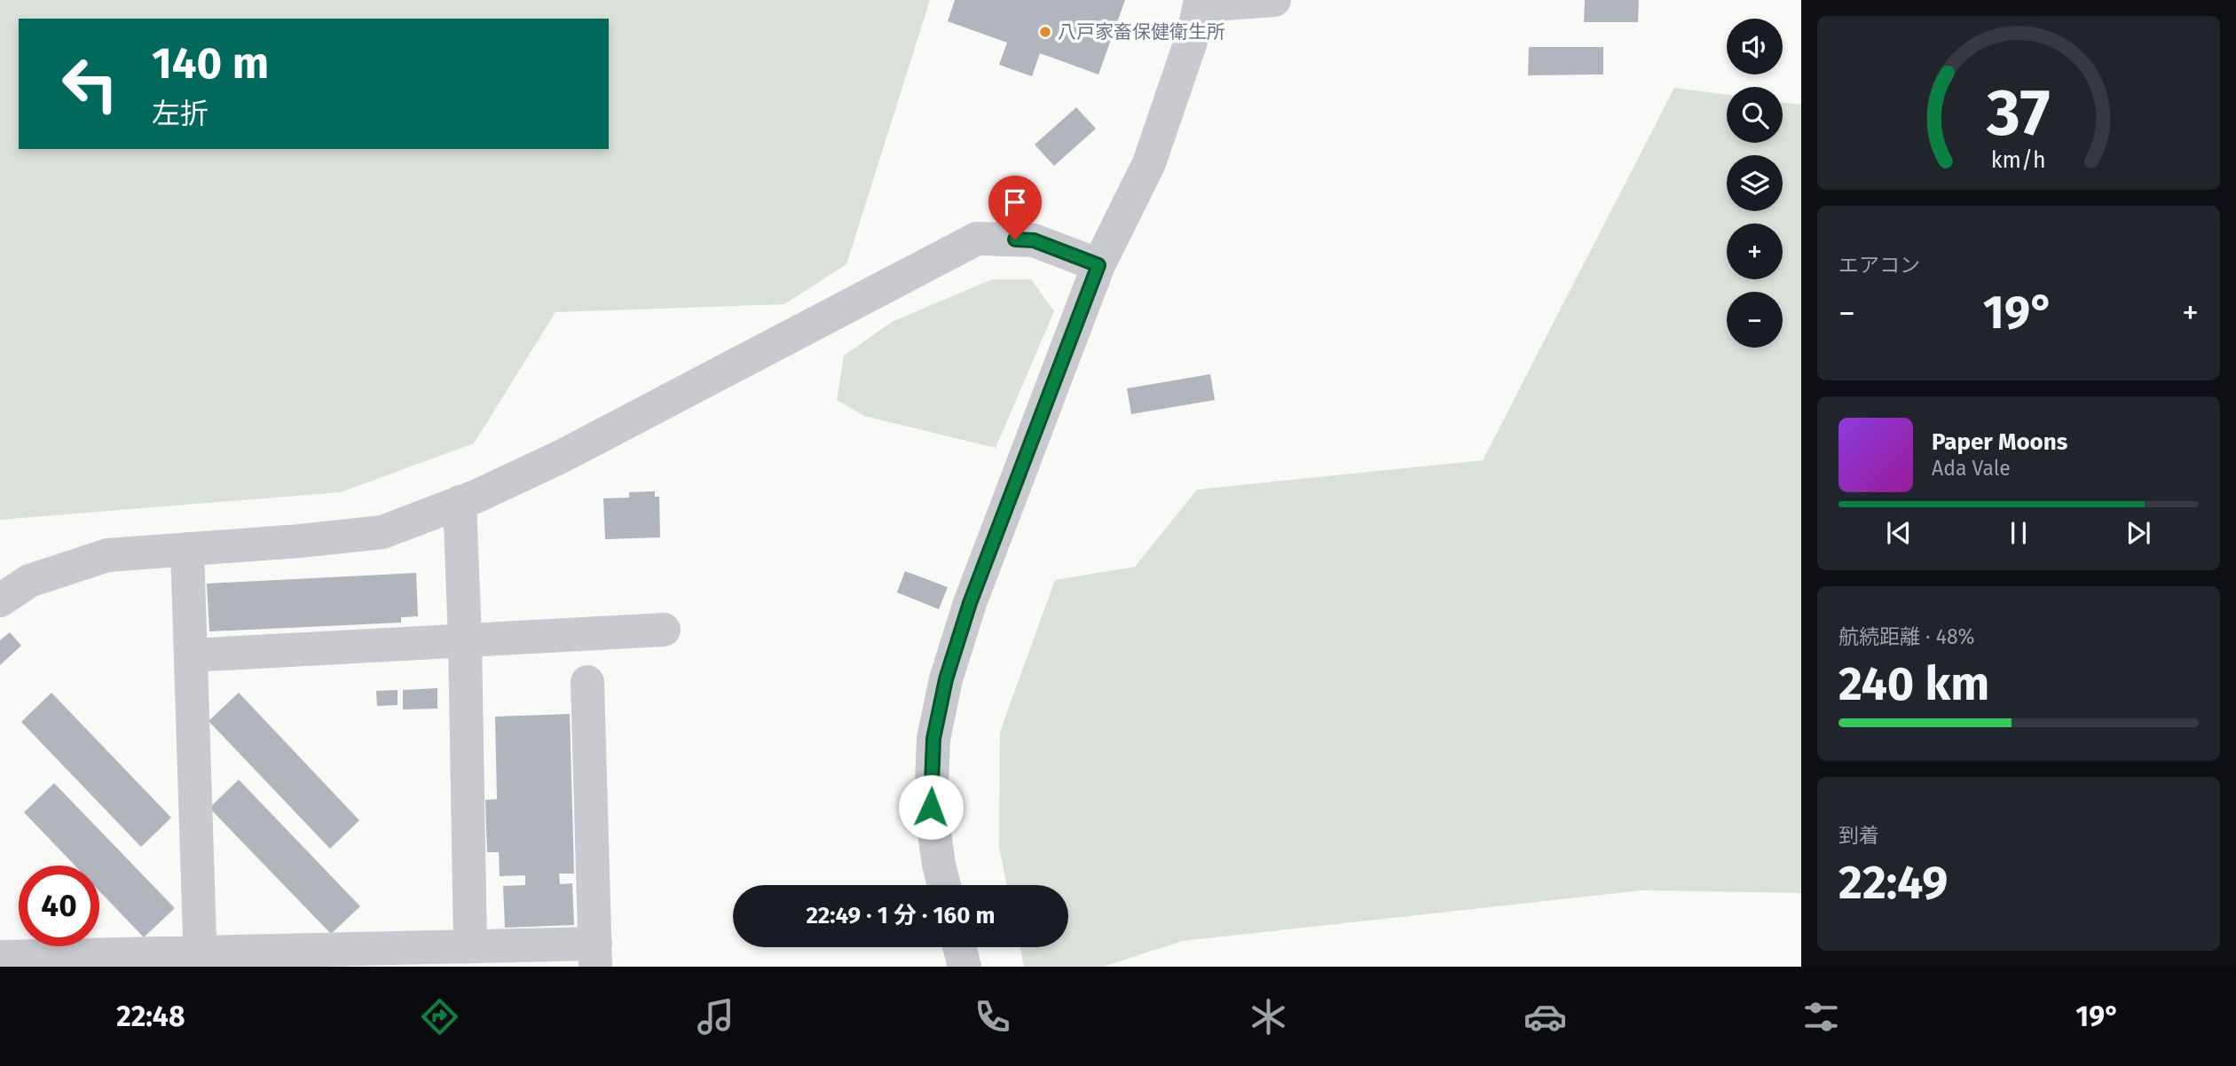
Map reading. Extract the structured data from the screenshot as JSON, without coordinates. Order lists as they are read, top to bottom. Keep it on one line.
{"places":["八戸家畜保健衛生所"],"page":{"map_buttons":["+","−"],"turn":["140 m","左折"],"tile":["エアコン",["航続距離 · 48%","240 km"],["到着","22:49"]],"heat":["−","19°","+"],"song":["Paper Moons","Ada Vale"],"limit":"40","trip":"22:49 · 1 分 · 160 m","tabs":["22:48","19°"],"gauge":["37","km/h"]}}
